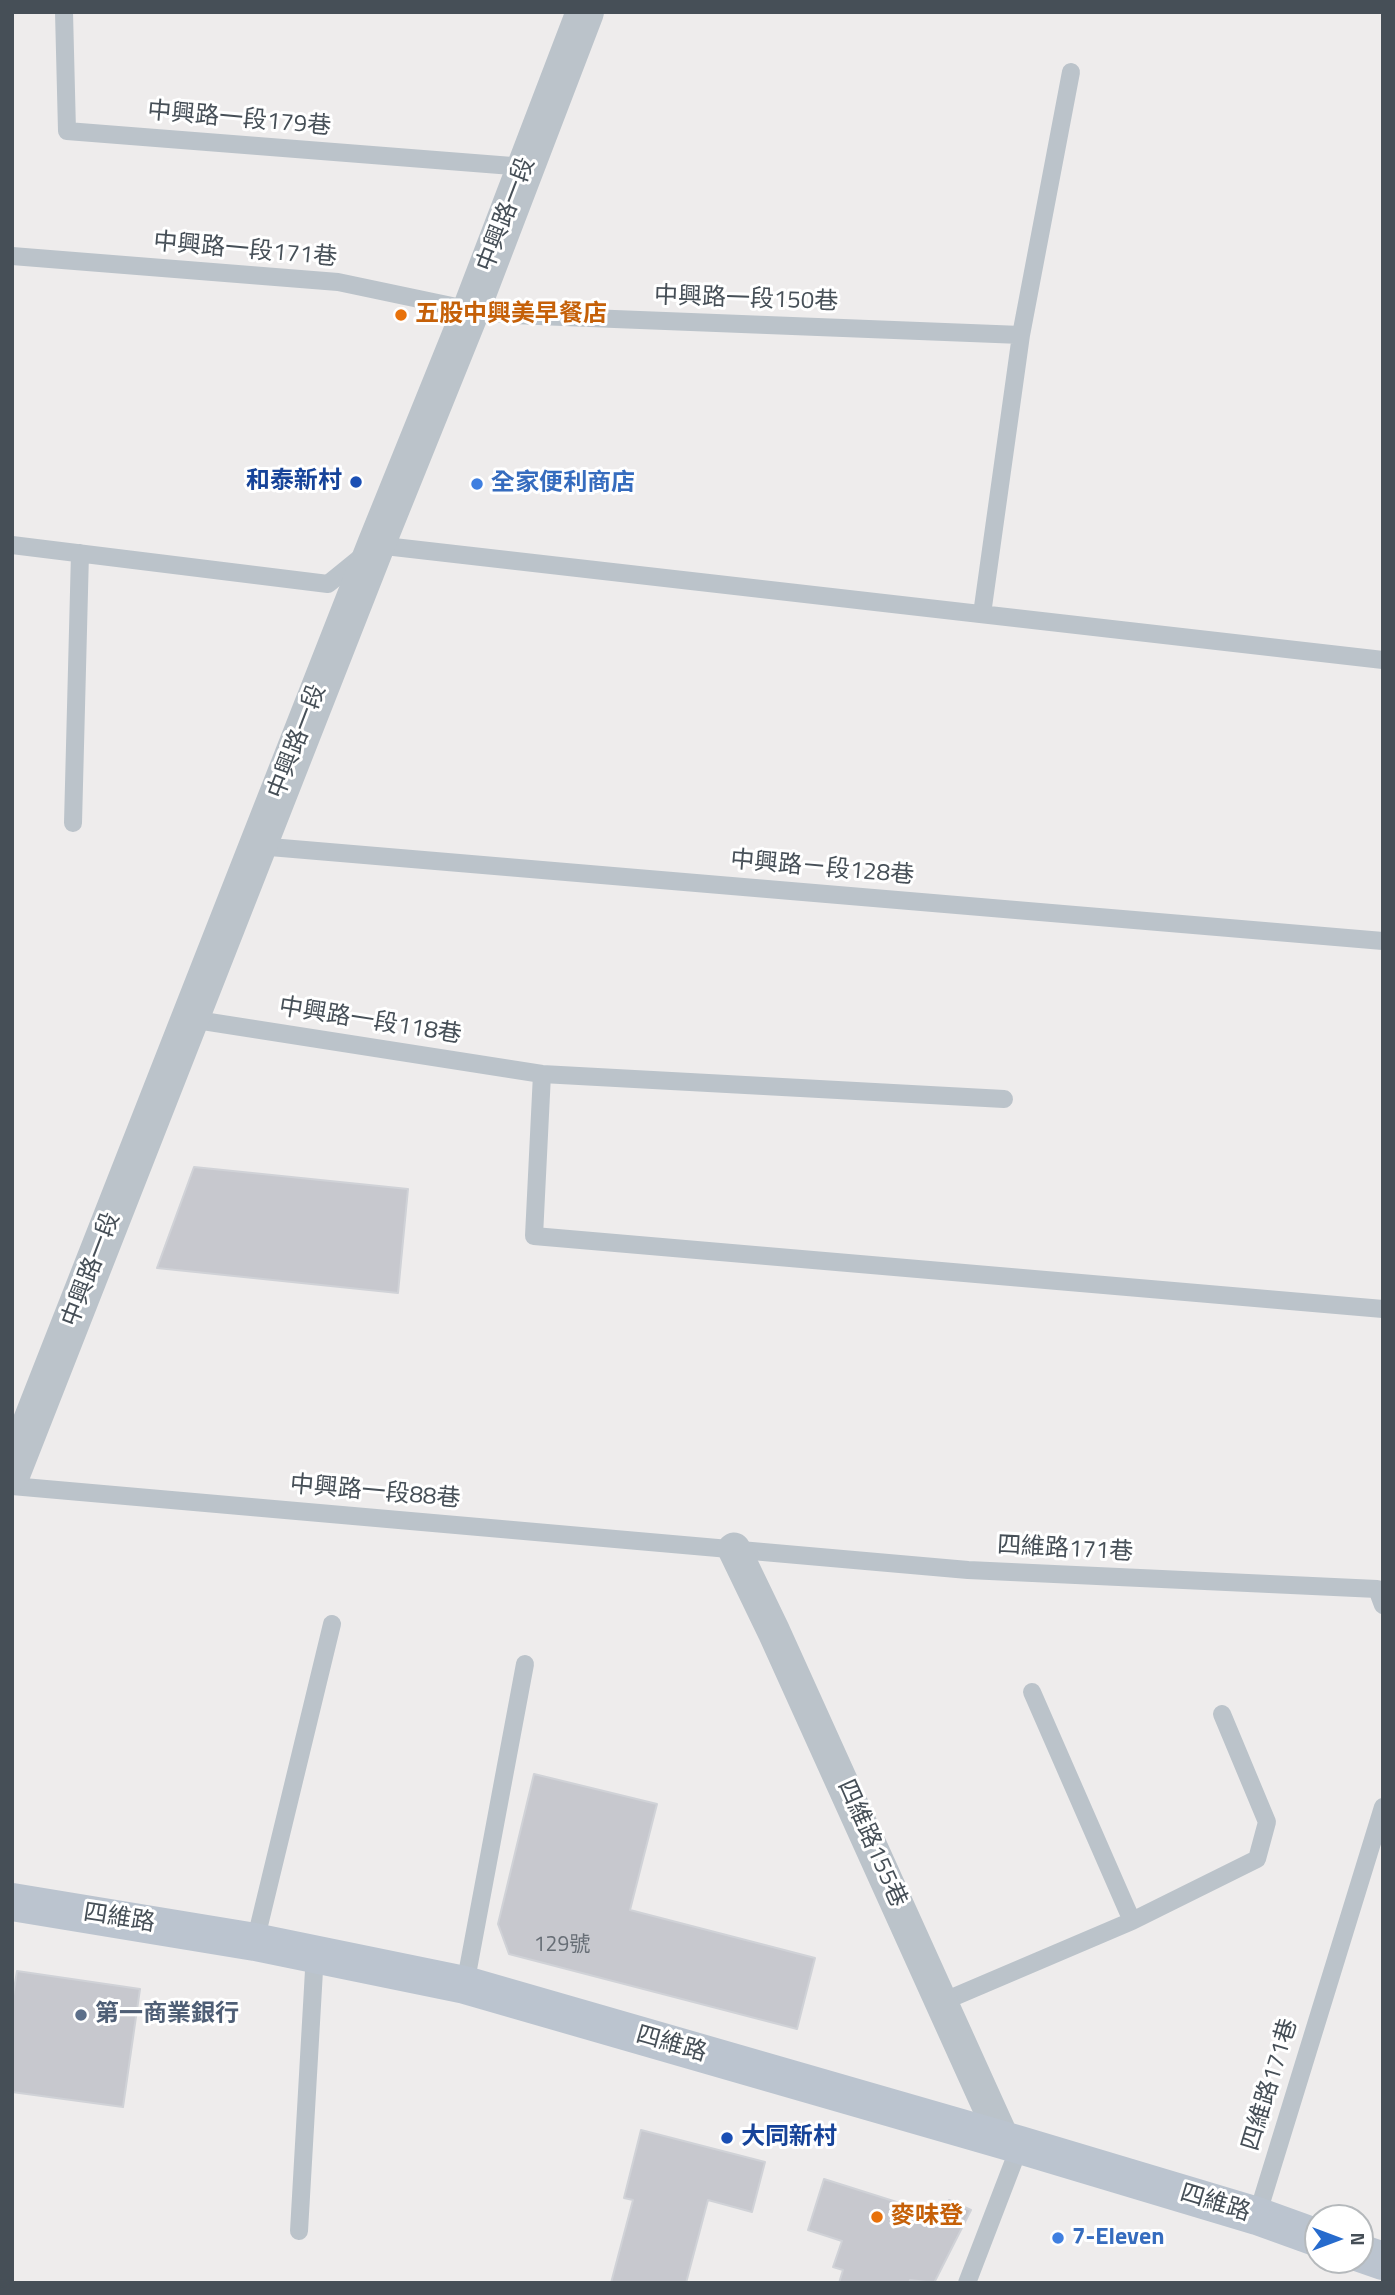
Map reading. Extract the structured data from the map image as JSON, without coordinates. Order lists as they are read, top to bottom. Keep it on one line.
{"streets":{"main road":["四維路"],"street":["中興路一段","四維路155巷"],"lane":["中興路一段179巷","中興路一段171巷","中興路一段150巷","中興路ㄧ段128巷","中興路一段118巷","中興路一段88巷","四維路171巷"]},"crossings":[["中興路一段179巷","中興路一段"],["中興路一段","中興路一段171巷"],["中興路一段","中興路一段150巷"],["中興路一段","中興路ㄧ段128巷"],["中興路一段","中興路一段118巷"],["中興路一段171巷","中興路一段150巷"],["中興路一段88巷","四維路171巷"],["中興路一段88巷","四維路155巷"],["四維路171巷","四維路155巷"],["四維路171巷","四維路"],["四維路155巷","四維路"]],"places":["五股中興美早餐店","和泰新村","全家便利商店","第一商業銀行","大同新村","麥味登","7-Eleven"],"house_numbers":["129號"],"north":"right"}
